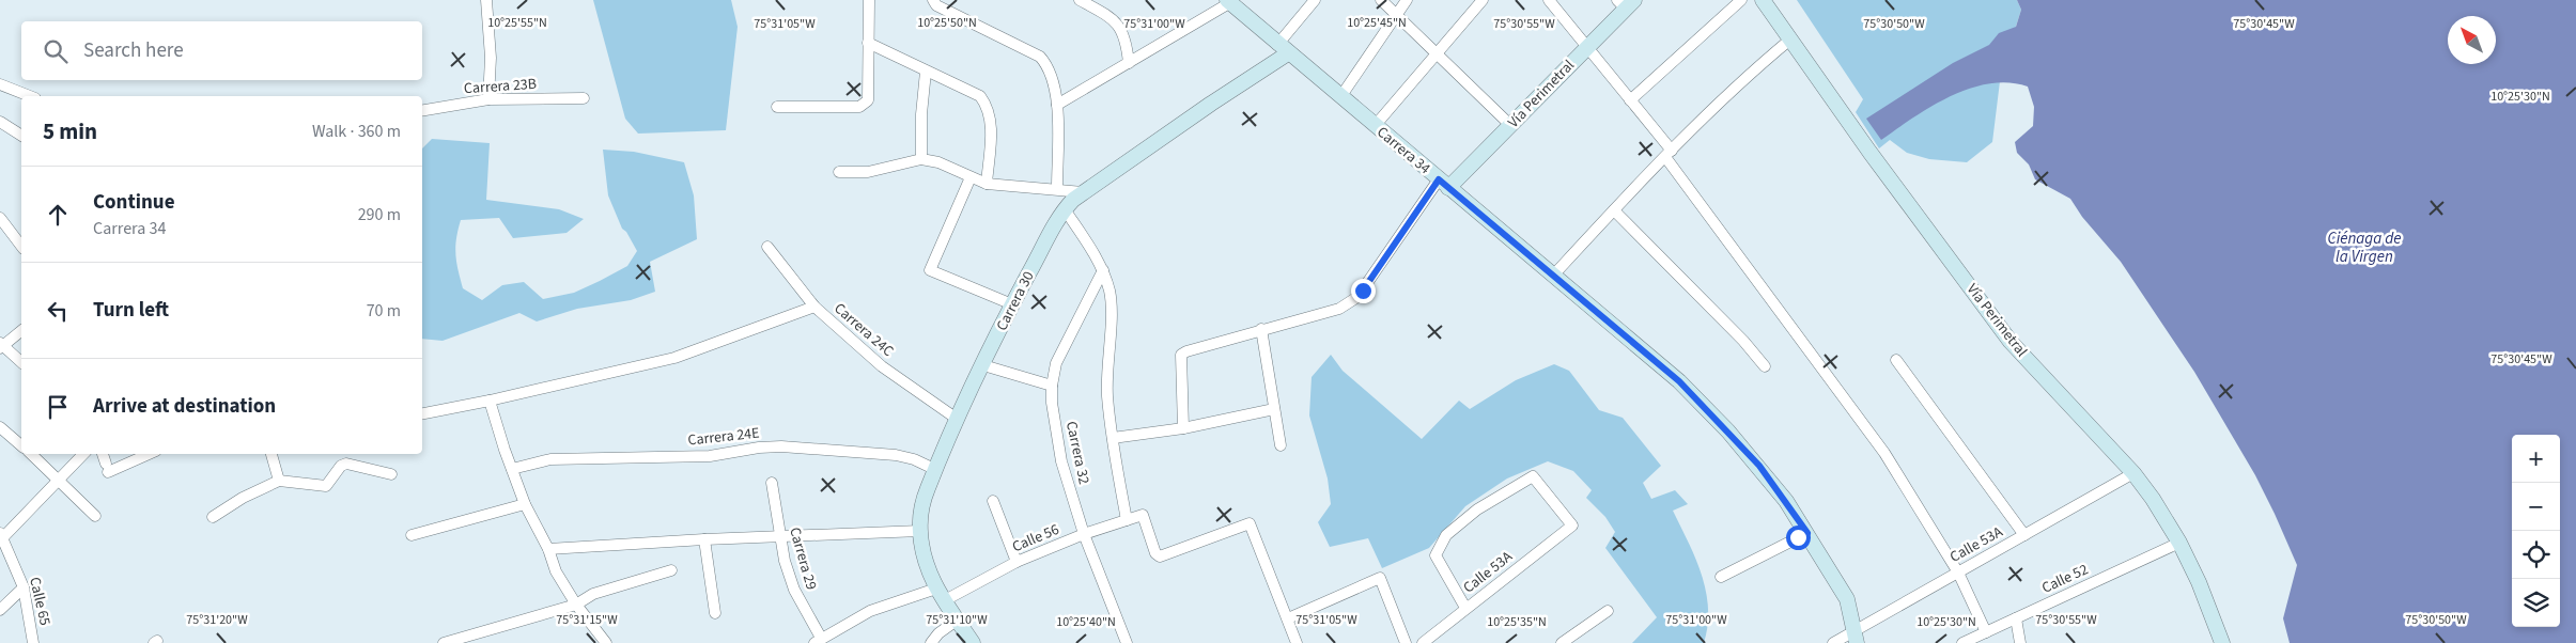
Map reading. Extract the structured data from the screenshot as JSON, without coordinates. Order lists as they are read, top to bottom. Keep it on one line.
{"streets":{"street":["Carrera 23B","Vía Perimetral","Carrera 34","Carrera 30","Carrera 24C","Carrera 24E","Carrera 32","Calle 56","Calle 53A","Carrera 29","Calle 52","Calle 65"]},"crossings":[["Vía Perimetral","Carrera 34"],["Vía Perimetral","Calle 53A"],["Vía Perimetral","Calle 52"],["Carrera 34","Carrera 30"],["Carrera 34","Calle 53A"],["Carrera 30","Carrera 24C"],["Carrera 30","Carrera 24E"],["Carrera 30","Calle 56"],["Carrera 32","Calle 56"],["Calle 56","Carrera 29"]],"water":["Ciénaga de la Virgen"],"north":"top left","page":{"search":"Search here","heading":["5 min","Walk · 360 m"],"list":[["Continue","Carrera 34","290 m"],["Turn left","70 m"],"Arrive at destination"],"map_buttons":["+","−"]},"coordinates":["10°25'55\"N","10°25'50\"N","10°25'45\"N","75°31'05\"W","75°31'00\"W","75°30'55\"W","75°30'50\"W","75°30'45\"W","10°25'30\"N","75°31'20\"W","75°31'15\"W","75°31'10\"W","10°25'40\"N","10°25'35\"N"]}
